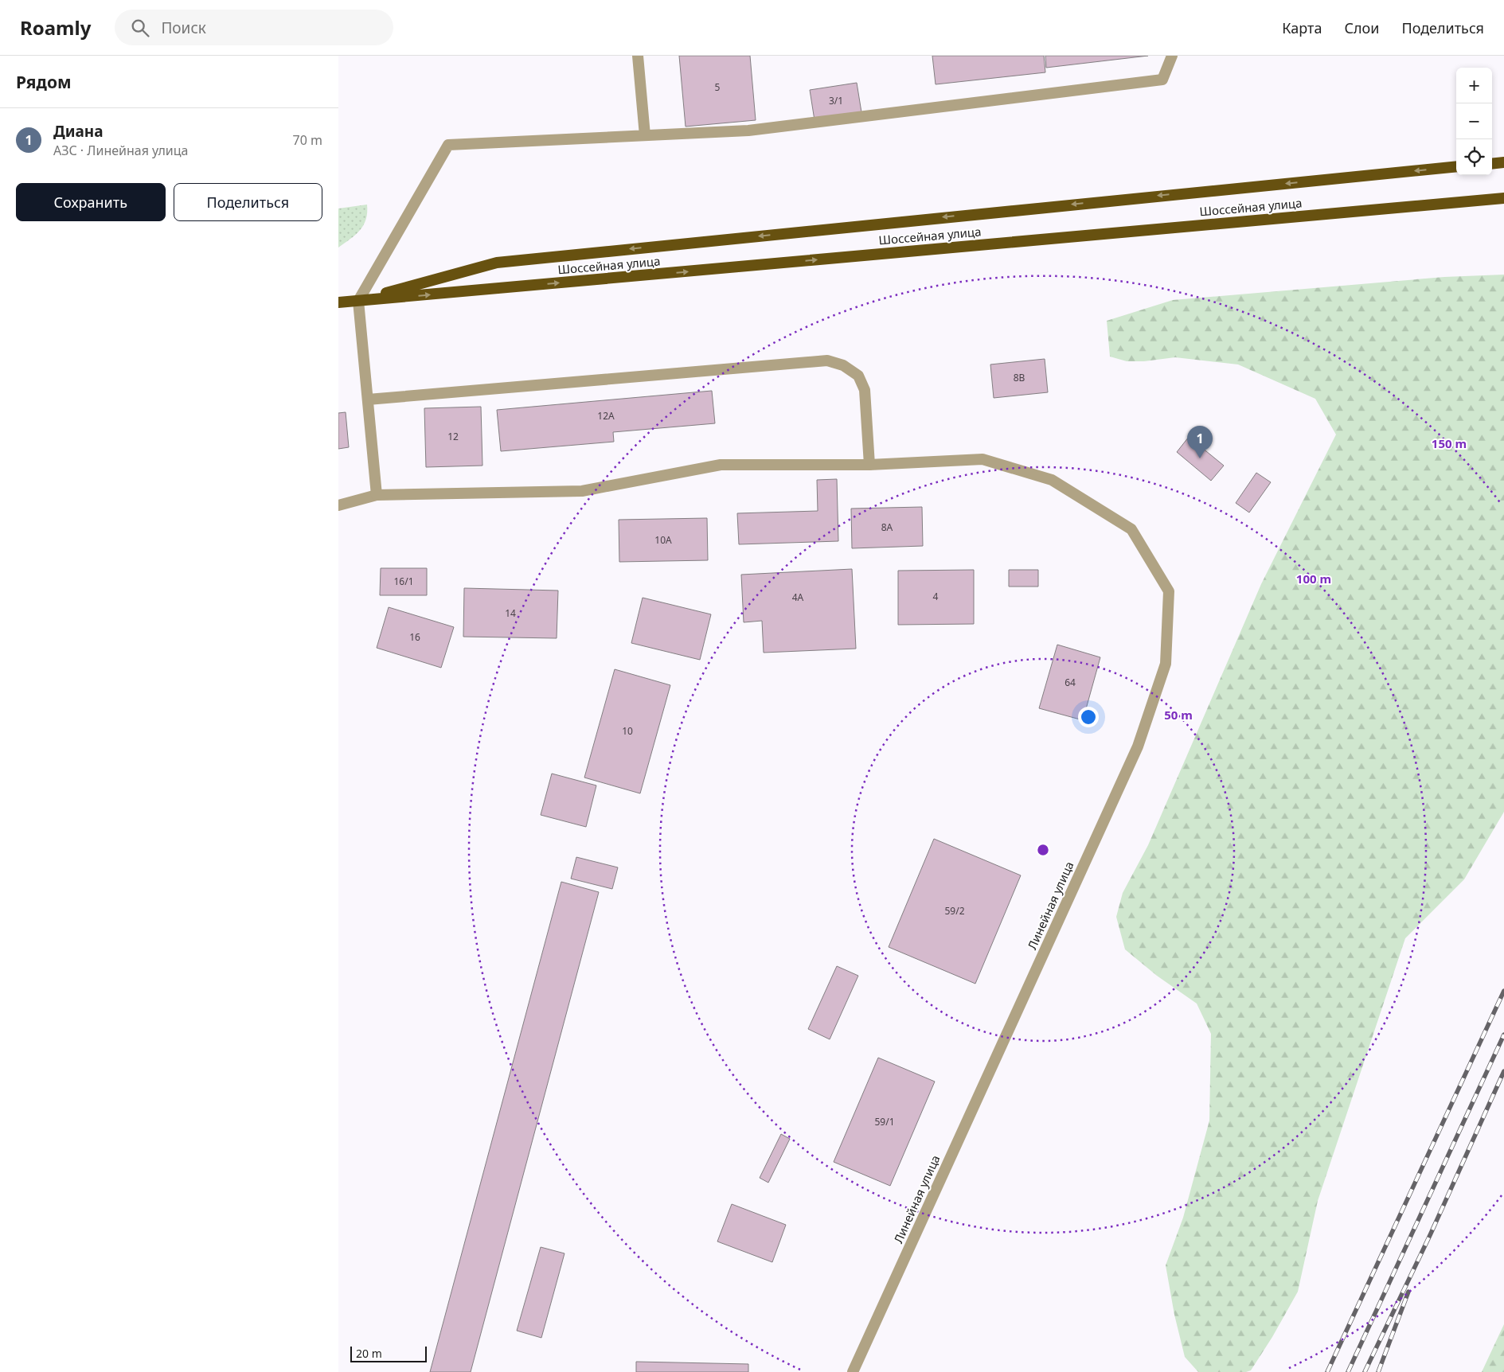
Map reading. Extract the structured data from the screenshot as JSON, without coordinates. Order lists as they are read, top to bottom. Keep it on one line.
{"streets":{"highway":["Шоссейная улица"],"street":["Линейная улица"]},"house_numbers":["5","3/1","8В","12А","12","8А","10А","16/1","4","4А","14","16","64","10","59/2","59/1"],"scale_bar":"20 m","page":{"header":"Roamly","search":"Поиск","nav":["Карта","Слои","Поделиться"],"heading":"Рядом","map_buttons":["+","−"],"list":[{"mark":"1","name":"Диана","note":"АЗС · Линейная улица","value":"70 m"}],"buttons":["Сохранить","Поделиться"],"pins":"1","scale":"20 m"},"rings":["150 m","100 m","50 m"]}
